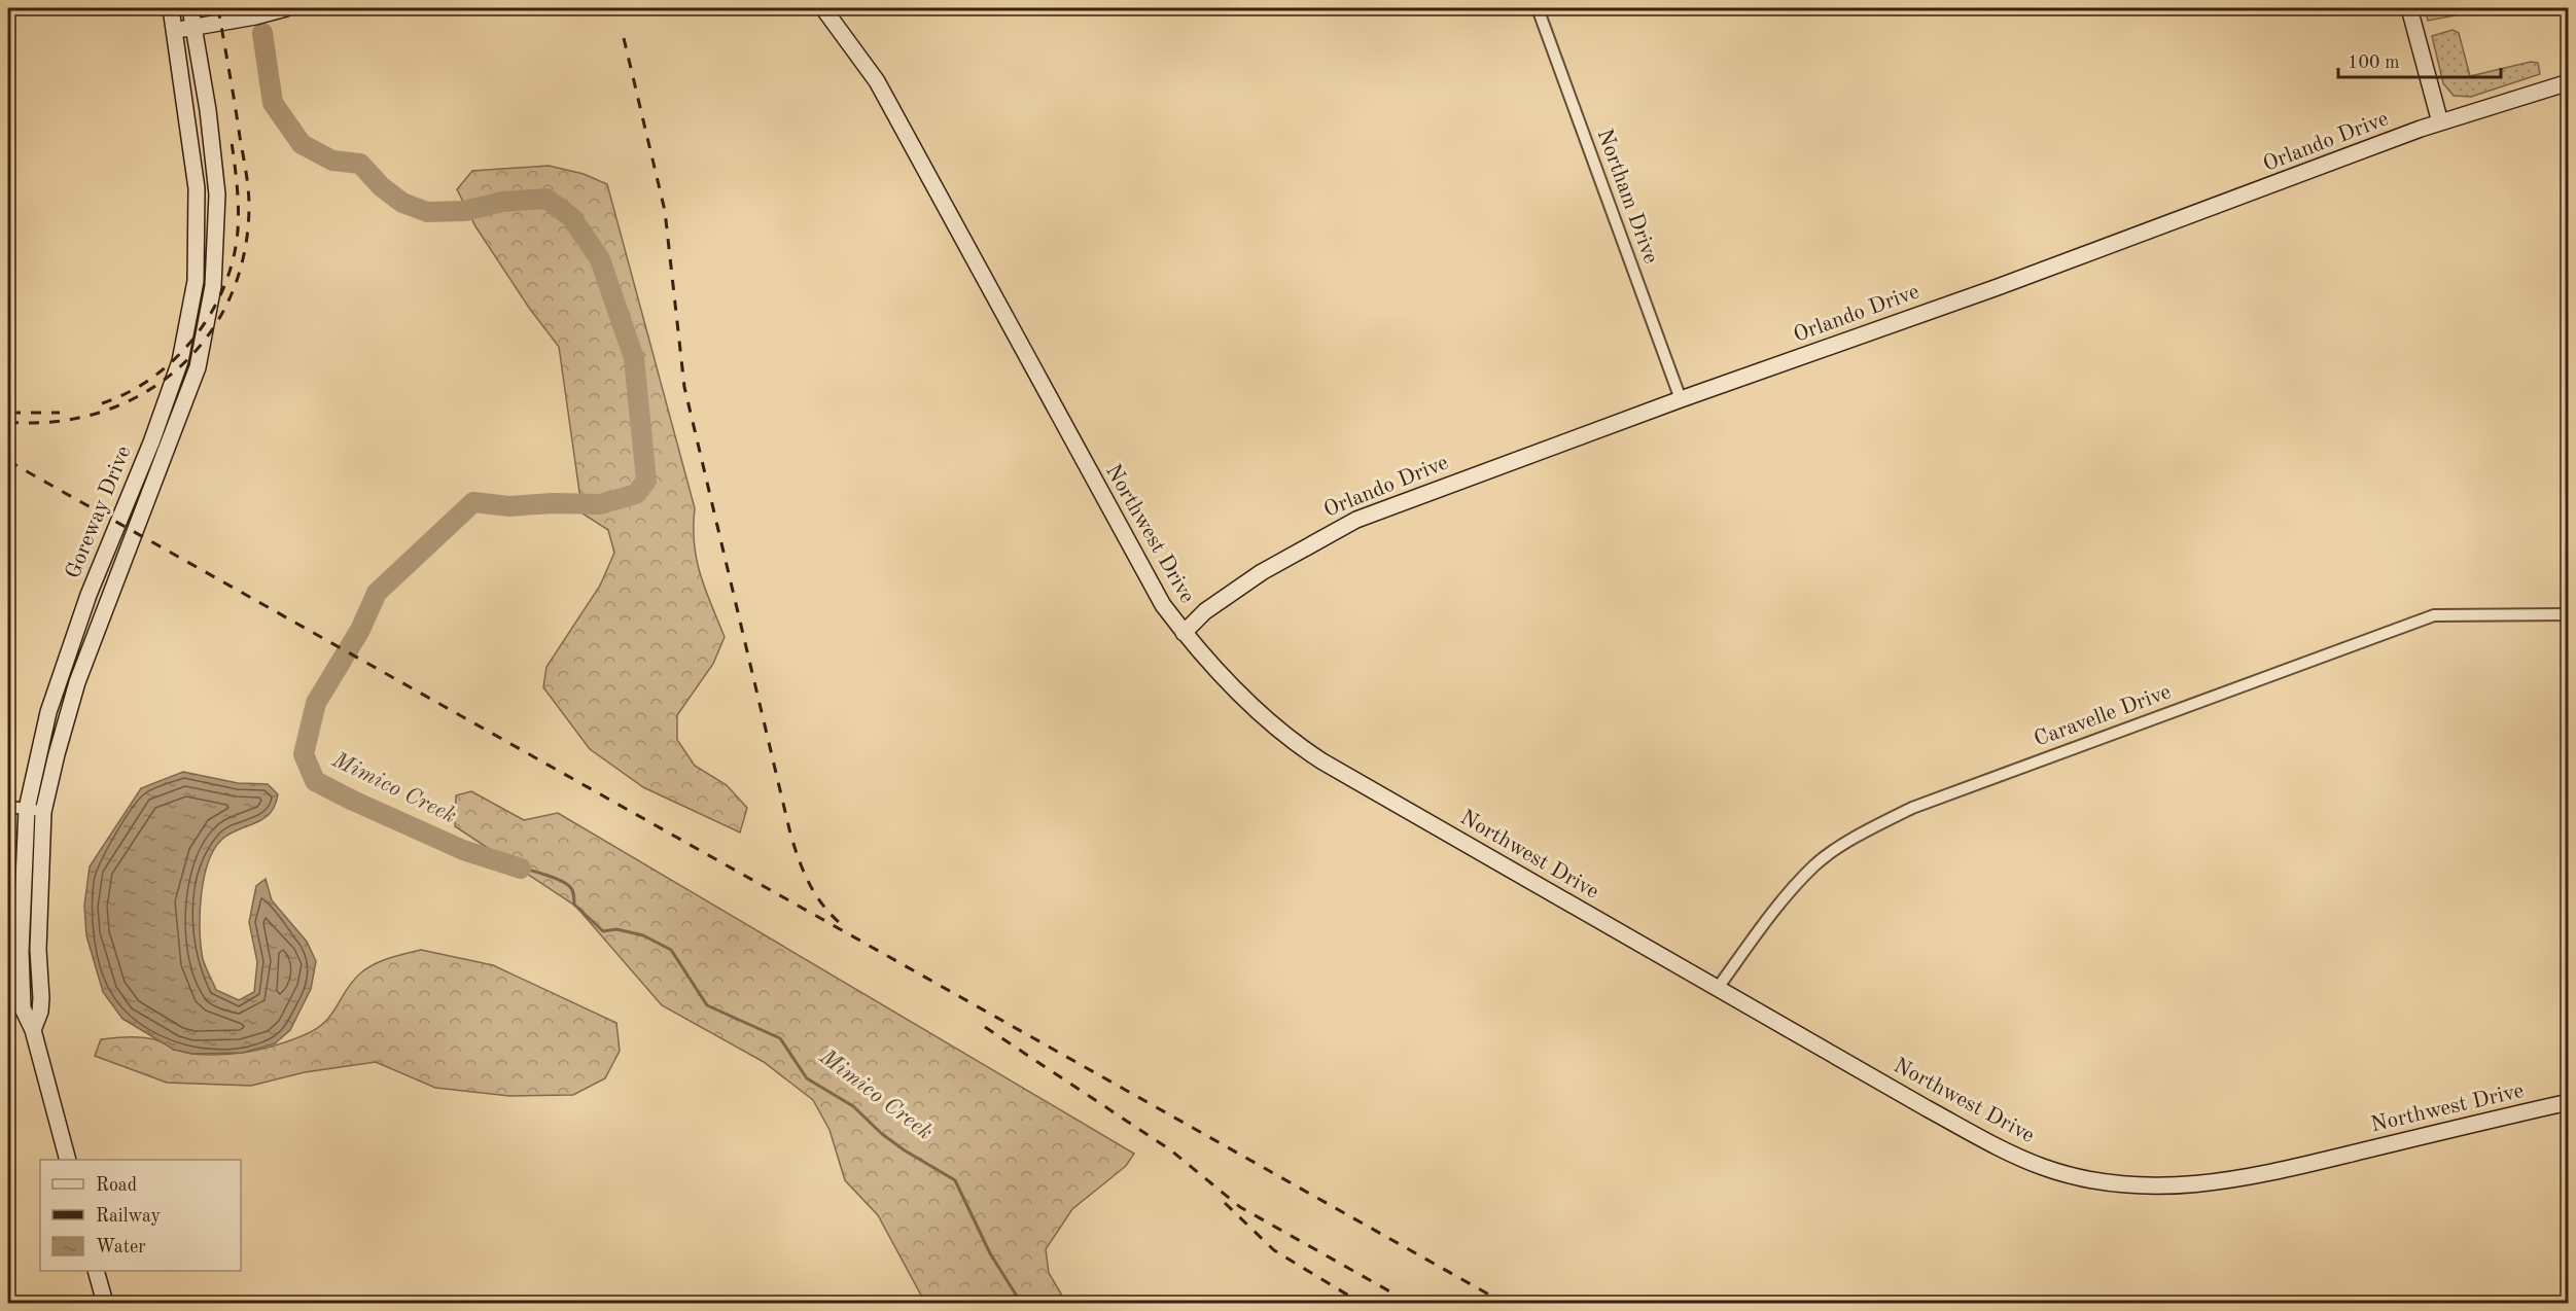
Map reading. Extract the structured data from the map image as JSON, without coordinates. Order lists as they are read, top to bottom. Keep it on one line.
{"streets":{"street":["Orlando Drive","Northam Drive","Goreway Drive","Northwest Drive","Caravelle Drive"]},"crossings":[["Orlando Drive","Northam Drive"],["Orlando Drive","Northwest Drive"],["Northwest Drive","Caravelle Drive"]],"water":["Mimico Creek"],"legend":["Road","Railway","Water"],"scale_bar":"100 m"}
